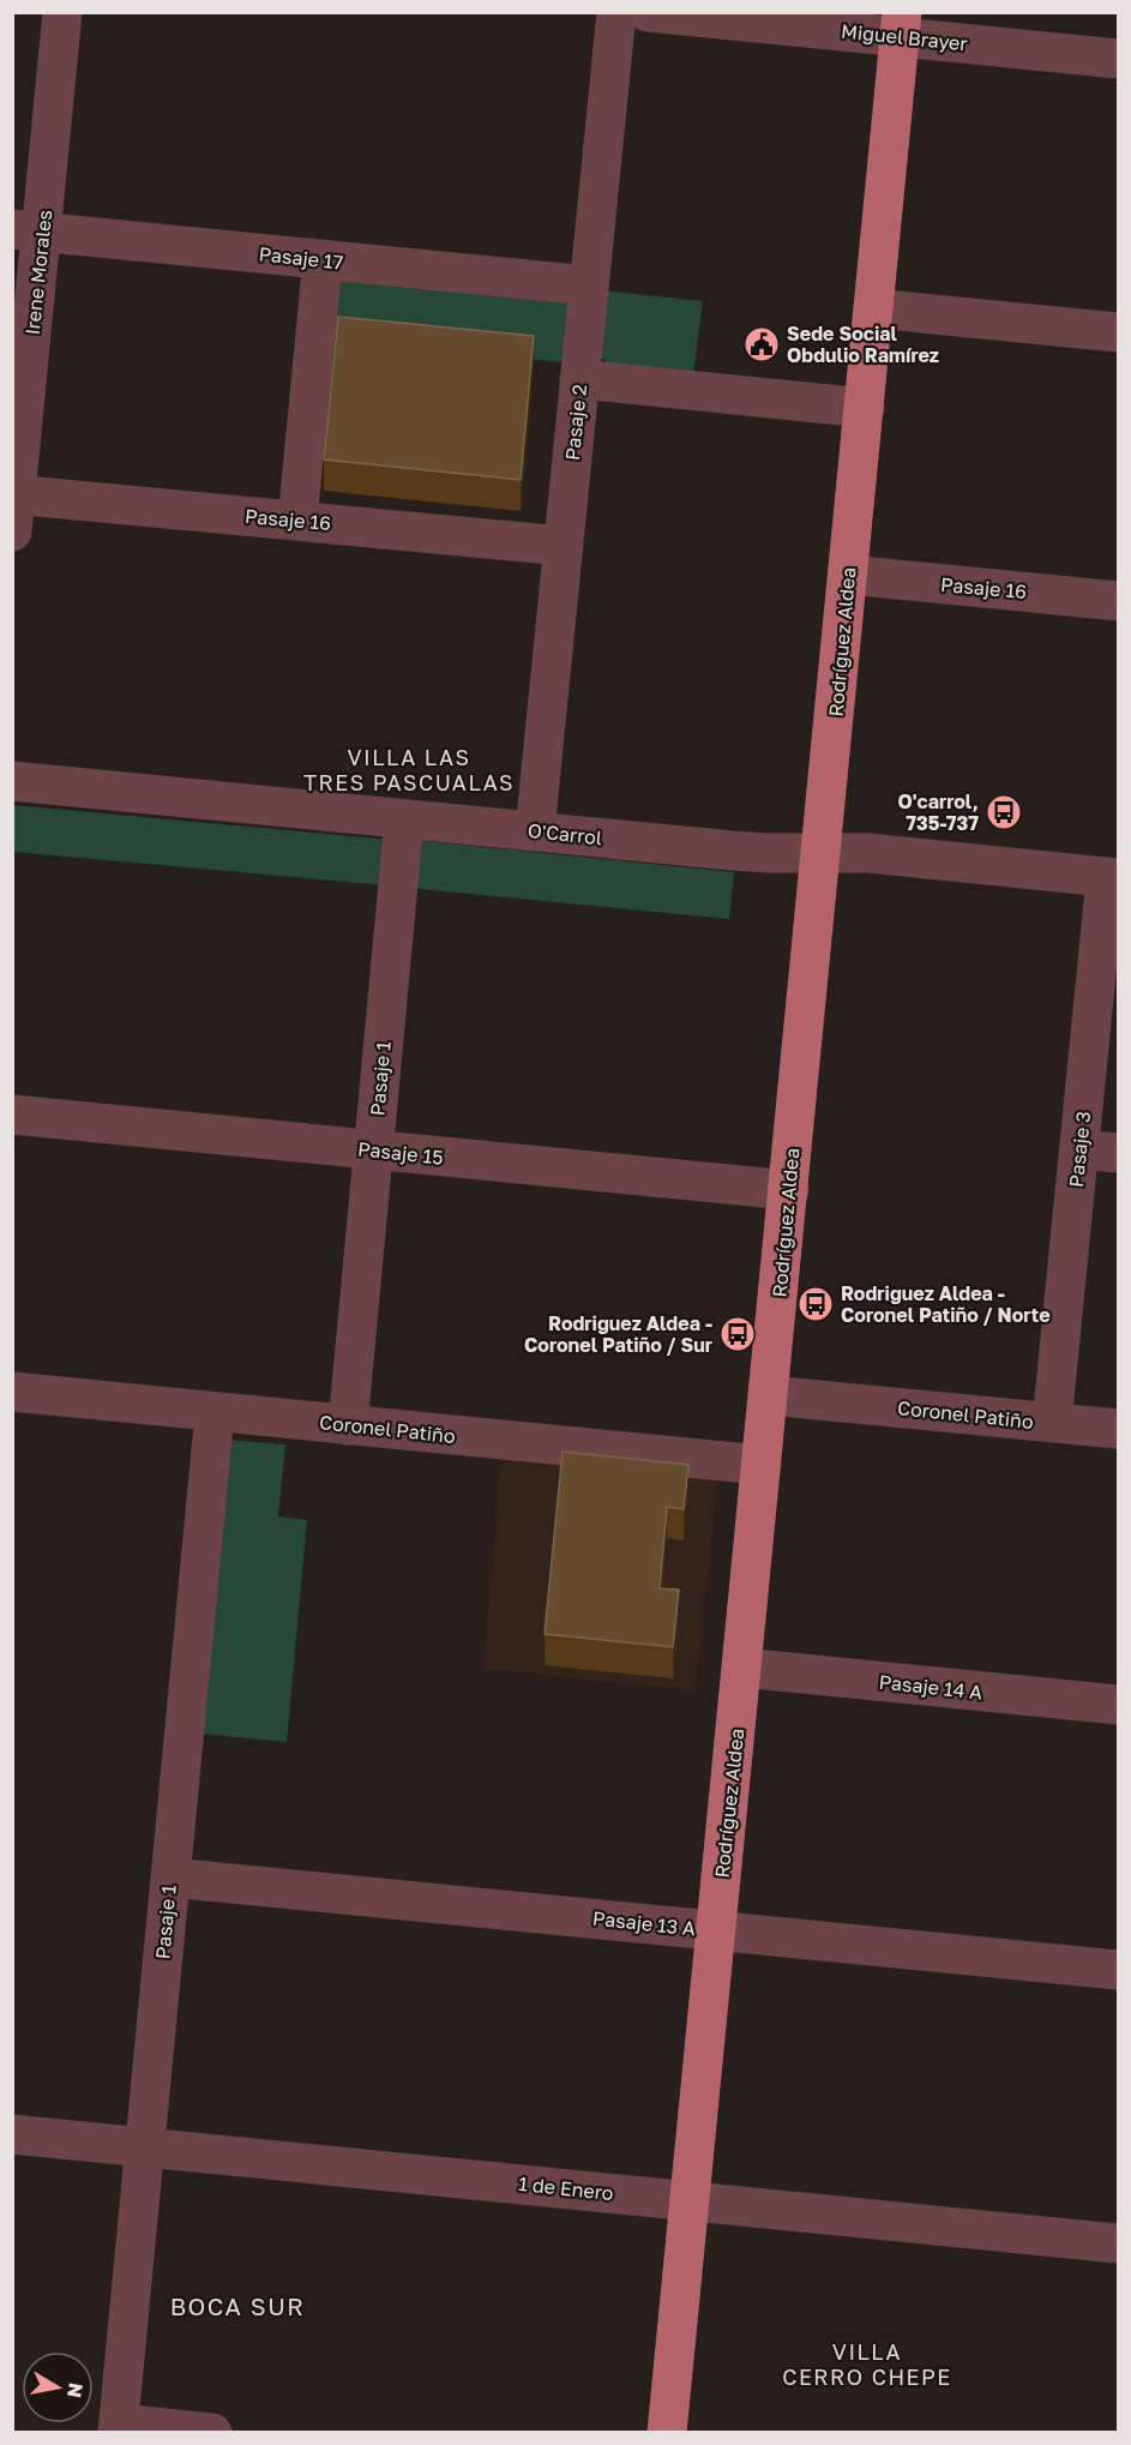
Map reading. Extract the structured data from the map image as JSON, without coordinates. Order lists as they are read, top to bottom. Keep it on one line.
{"streets":{"main road":["Rodríguez Aldea"],"street":["Miguel Brayer","Pasaje 17","Irene Morales","Pasaje 2","Pasaje 16","O'Carrol","Pasaje 1","Pasaje 3","Pasaje 15","Coronel Patiño","Pasaje 14 A","Pasaje 13 A","1 de Enero"]},"crossings":[["Miguel Brayer","Rodríguez Aldea"],["Pasaje 17","Irene Morales"],["Pasaje 17","Pasaje 2"],["Irene Morales","Pasaje 16"],["Pasaje 2","Pasaje 16"],["Pasaje 2","O'Carrol"],["Pasaje 16","Rodríguez Aldea"],["Rodríguez Aldea","O'Carrol"],["Rodríguez Aldea","Pasaje 15"],["Rodríguez Aldea","Coronel Patiño"],["Rodríguez Aldea","Pasaje 14 A"],["Rodríguez Aldea","Pasaje 13 A"],["Rodríguez Aldea","1 de Enero"],["O'Carrol","Pasaje 1"],["O'Carrol","Pasaje 3"],["Pasaje 1","Pasaje 15"],["Pasaje 1","Coronel Patiño"],["Pasaje 1","Pasaje 13 A"],["Pasaje 1","1 de Enero"],["Pasaje 3","Coronel Patiño"]],"districts":["VILLA LAS TRES PASCUALAS","BOCA SUR","VILLA CERRO CHEPE"],"places":{"public building":["Sede Social Obdulio Ramírez"],"bus stop":["O'carrol, 735-737","Rodriguez Aldea - Coronel Patiño / Norte","Rodriguez Aldea - Coronel Patiño / Sur"]},"north":"right"}
